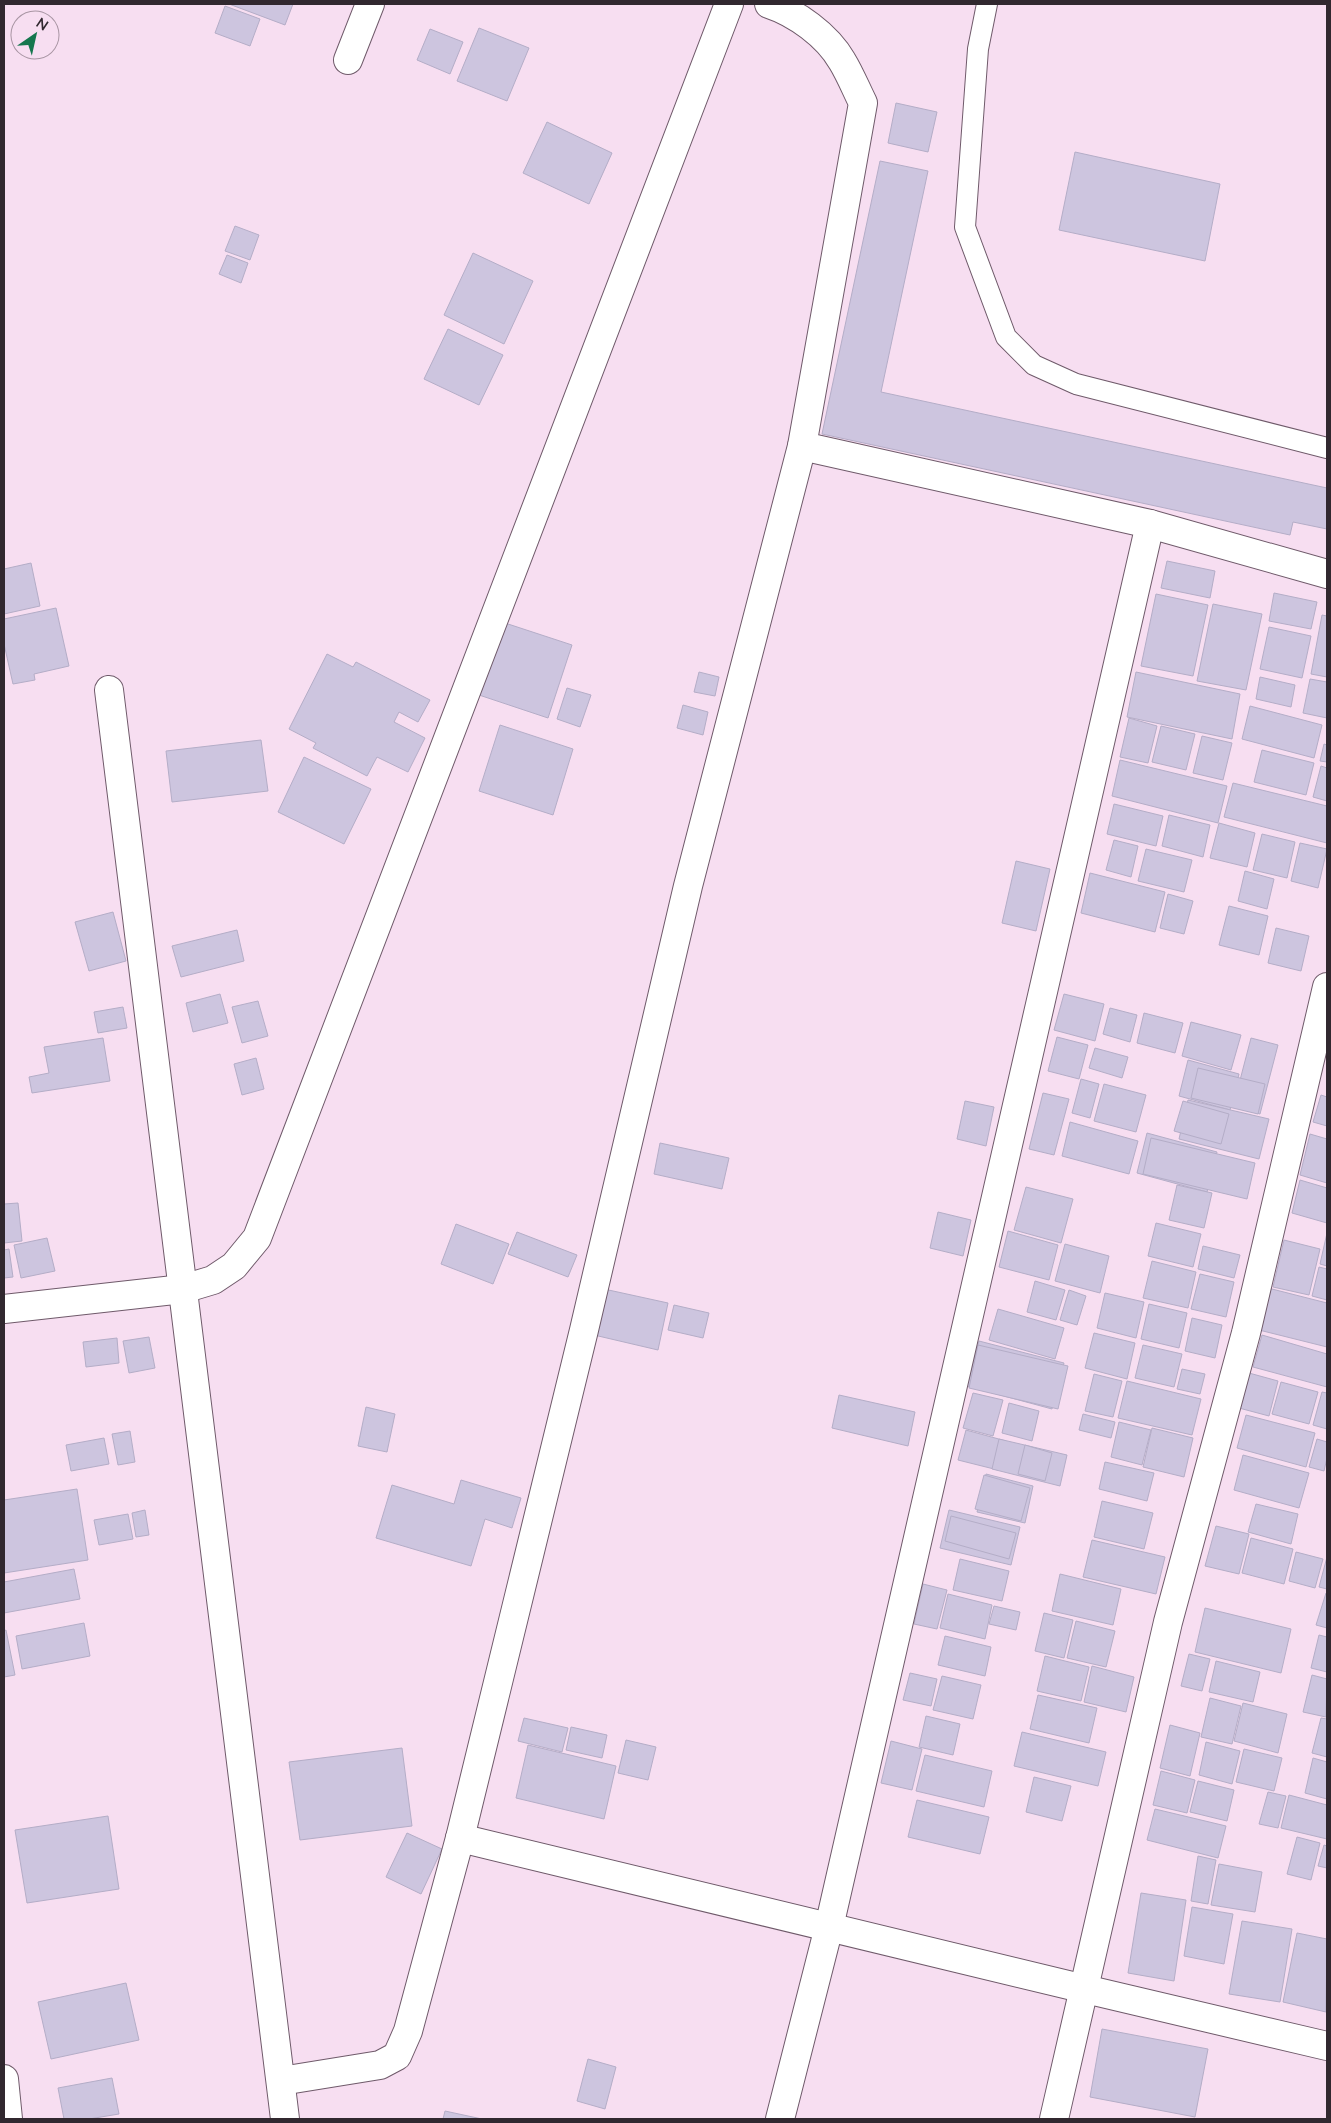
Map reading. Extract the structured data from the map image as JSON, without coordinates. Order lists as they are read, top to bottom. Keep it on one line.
{"north":"top right"}
